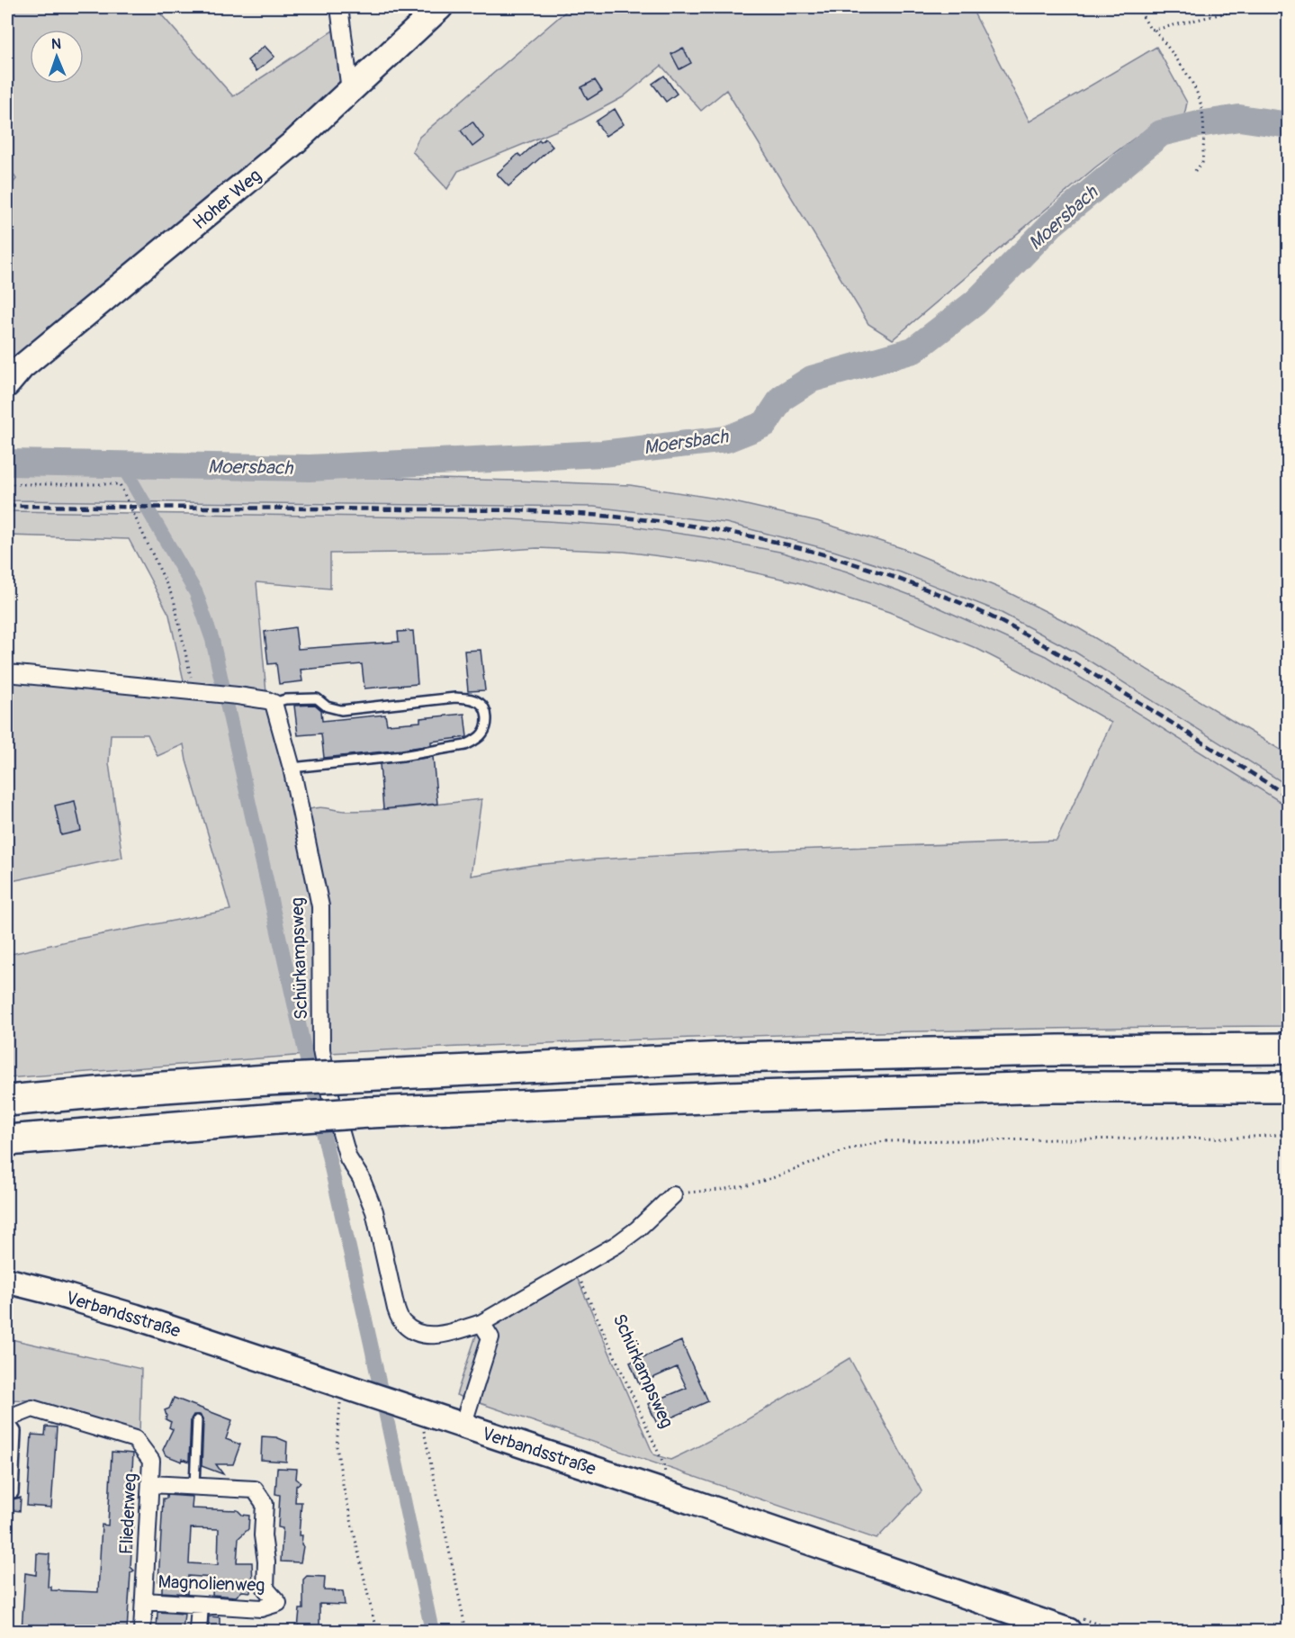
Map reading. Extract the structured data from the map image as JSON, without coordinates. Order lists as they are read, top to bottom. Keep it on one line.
{"streets":{"main road":["Hoher Weg","Verbandsstraße"],"street":["Schürkampsweg","Fliederweg","Magnolienweg"]},"crossings":[["Schürkampsweg","Verbandsstraße"],["Fliederweg","Magnolienweg"]],"water":["Moersbach"],"north":"top"}
